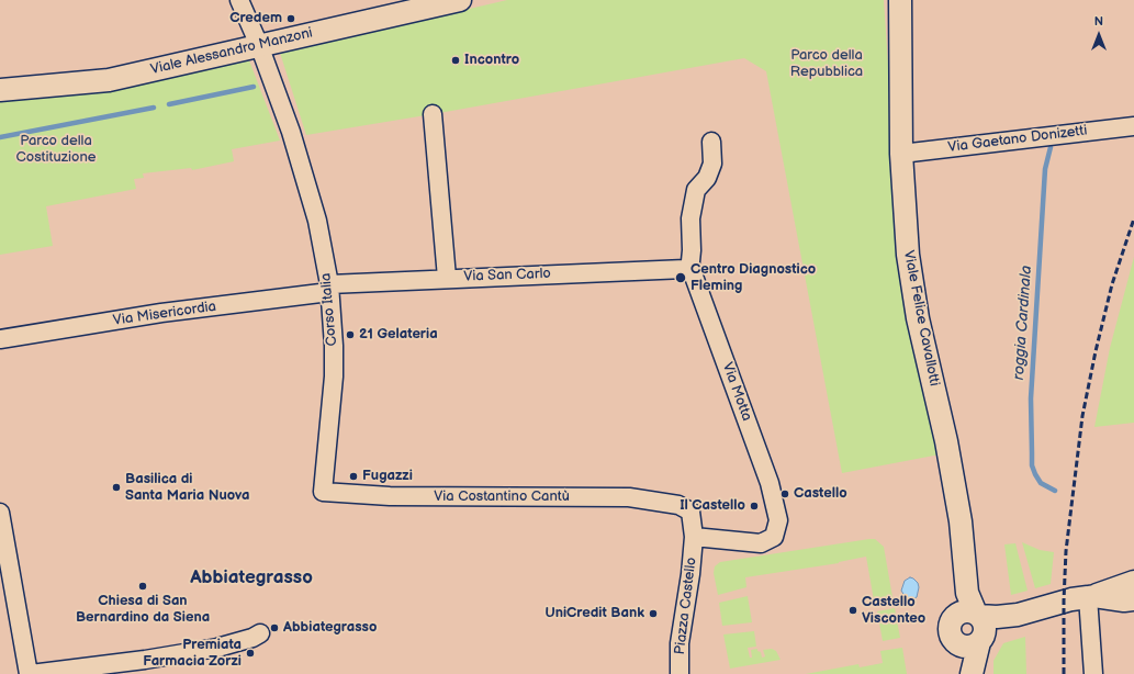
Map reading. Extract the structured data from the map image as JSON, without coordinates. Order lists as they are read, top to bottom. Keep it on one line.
{"streets":{"street":["Viale Alessandro Manzoni","Via Gaetano Donizetti","Via San Carlo","Corso Italia","Via Misericordia","Viale Felice Cavallotti","Via Motta","Via Costantino Cantù","Piazza Castello"]},"crossings":[["Viale Alessandro Manzoni","Corso Italia"],["Via Gaetano Donizetti","Viale Felice Cavallotti"],["Via San Carlo","Corso Italia"],["Via San Carlo","Via Misericordia"],["Via San Carlo","Via Motta"],["Corso Italia","Via Misericordia"],["Corso Italia","Via Costantino Cantù"],["Via Motta","Piazza Castello"],["Via Costantino Cantù","Piazza Castello"]],"districts":["Abbiategrasso"],"water":["roggia Cardinala"],"parks":["Parco della Repubblica","Parco della Costituzione"],"places":["Credem","Incontro","Centro Diagnostico Fleming","21 Gelateria","Fugazzi","Basilica di Santa Maria Nuova","Castello","Il Castello","Chiesa di San Bernardino da Siena","Castello Visconteo","UniCredit Bank","Abbiategrasso","Premiata Farmacia Zorzi"],"north":"top"}
